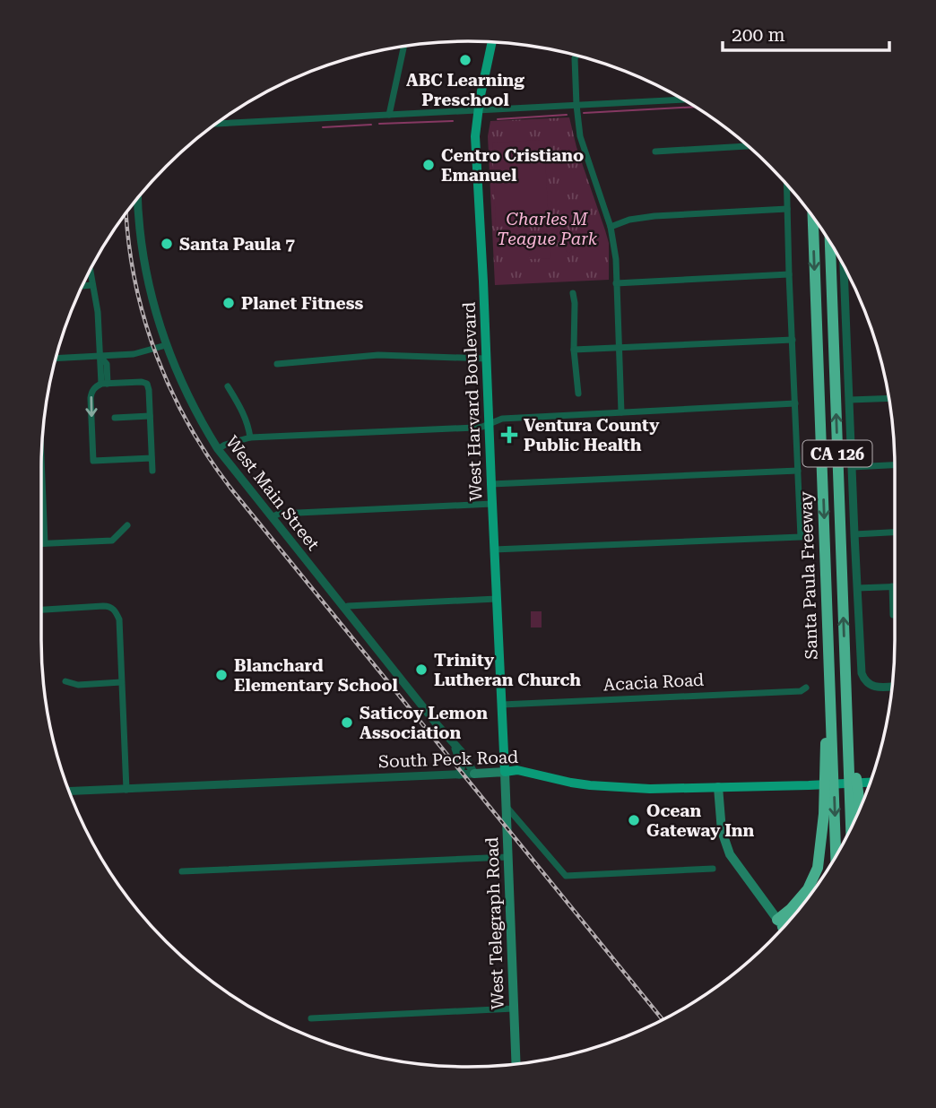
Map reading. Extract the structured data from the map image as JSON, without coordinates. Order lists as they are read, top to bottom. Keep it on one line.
{"streets":{"highway":["CA 126","Santa Paula Freeway"],"main road":["West Harvard Boulevard","South Peck Road","West Telegraph Road"],"street":["West Main Street","Acacia Road"]},"crossings":[["West Harvard Boulevard","Acacia Road"],["West Harvard Boulevard","South Peck Road"],["West Harvard Boulevard","West Telegraph Road"],["West Main Street","South Peck Road"],["South Peck Road","West Telegraph Road"]],"parks":["Charles M Teague Park"],"places":{"other":["ABC Learning Preschool","Centro Cristiano Emanuel","Santa Paula 7","Planet Fitness","Trinity Lutheran Church","Blanchard Elementary School","Saticoy Lemon Association","Ocean Gateway Inn"],"health":["Ventura County Public Health"]},"scale_bar":"200 m"}
